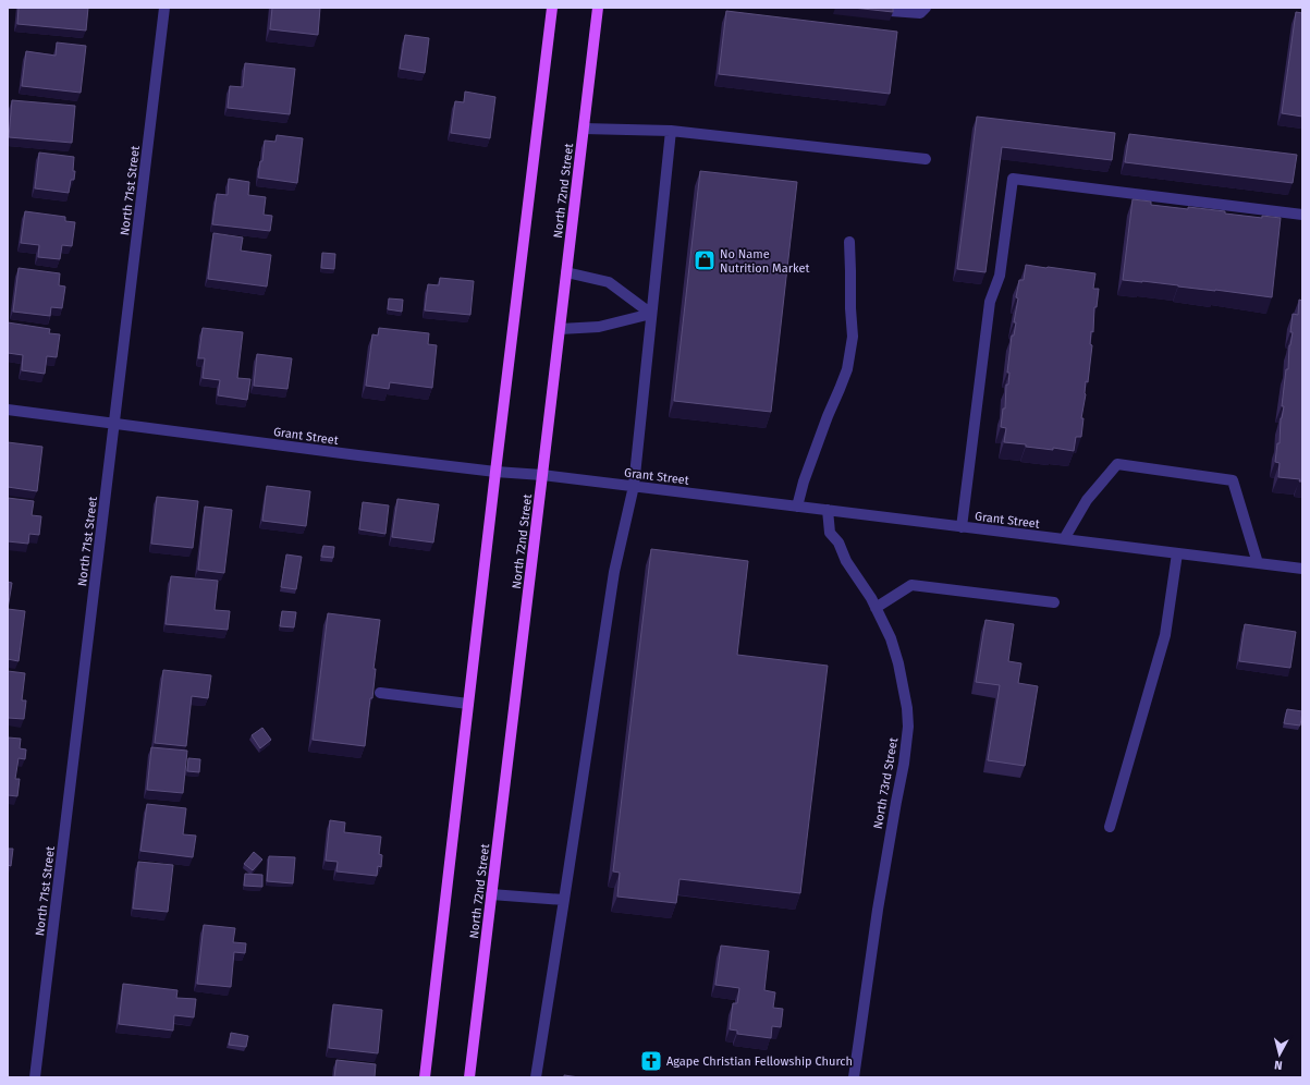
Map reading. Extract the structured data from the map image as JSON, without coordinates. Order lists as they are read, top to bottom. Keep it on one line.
{"streets":{"main road":["North 72nd Street"],"street":["North 71st Street","Grant Street","North 73rd Street"]},"crossings":[["North 71st Street","Grant Street"],["North 72nd Street","Grant Street"],["Grant Street","North 73rd Street"]],"places":{"shop":["No Name Nutrition Market"],"church":["Agape Christian Fellowship Church"]},"north":"bottom"}
